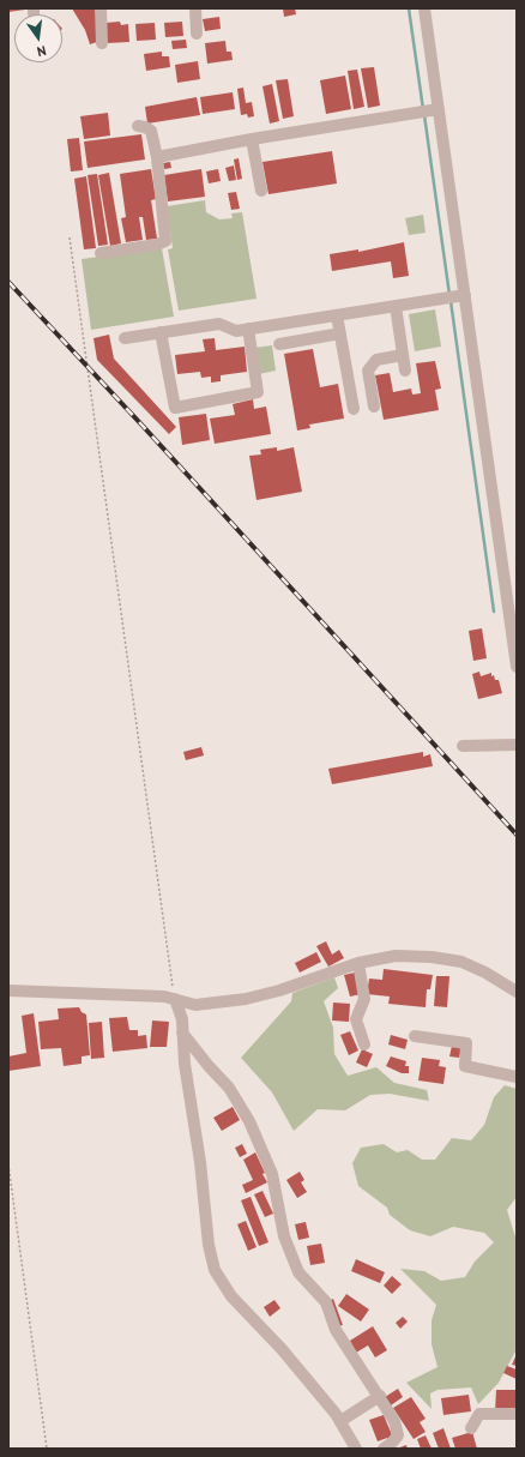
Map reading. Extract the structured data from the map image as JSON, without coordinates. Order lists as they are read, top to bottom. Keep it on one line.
{"north":"bottom"}
